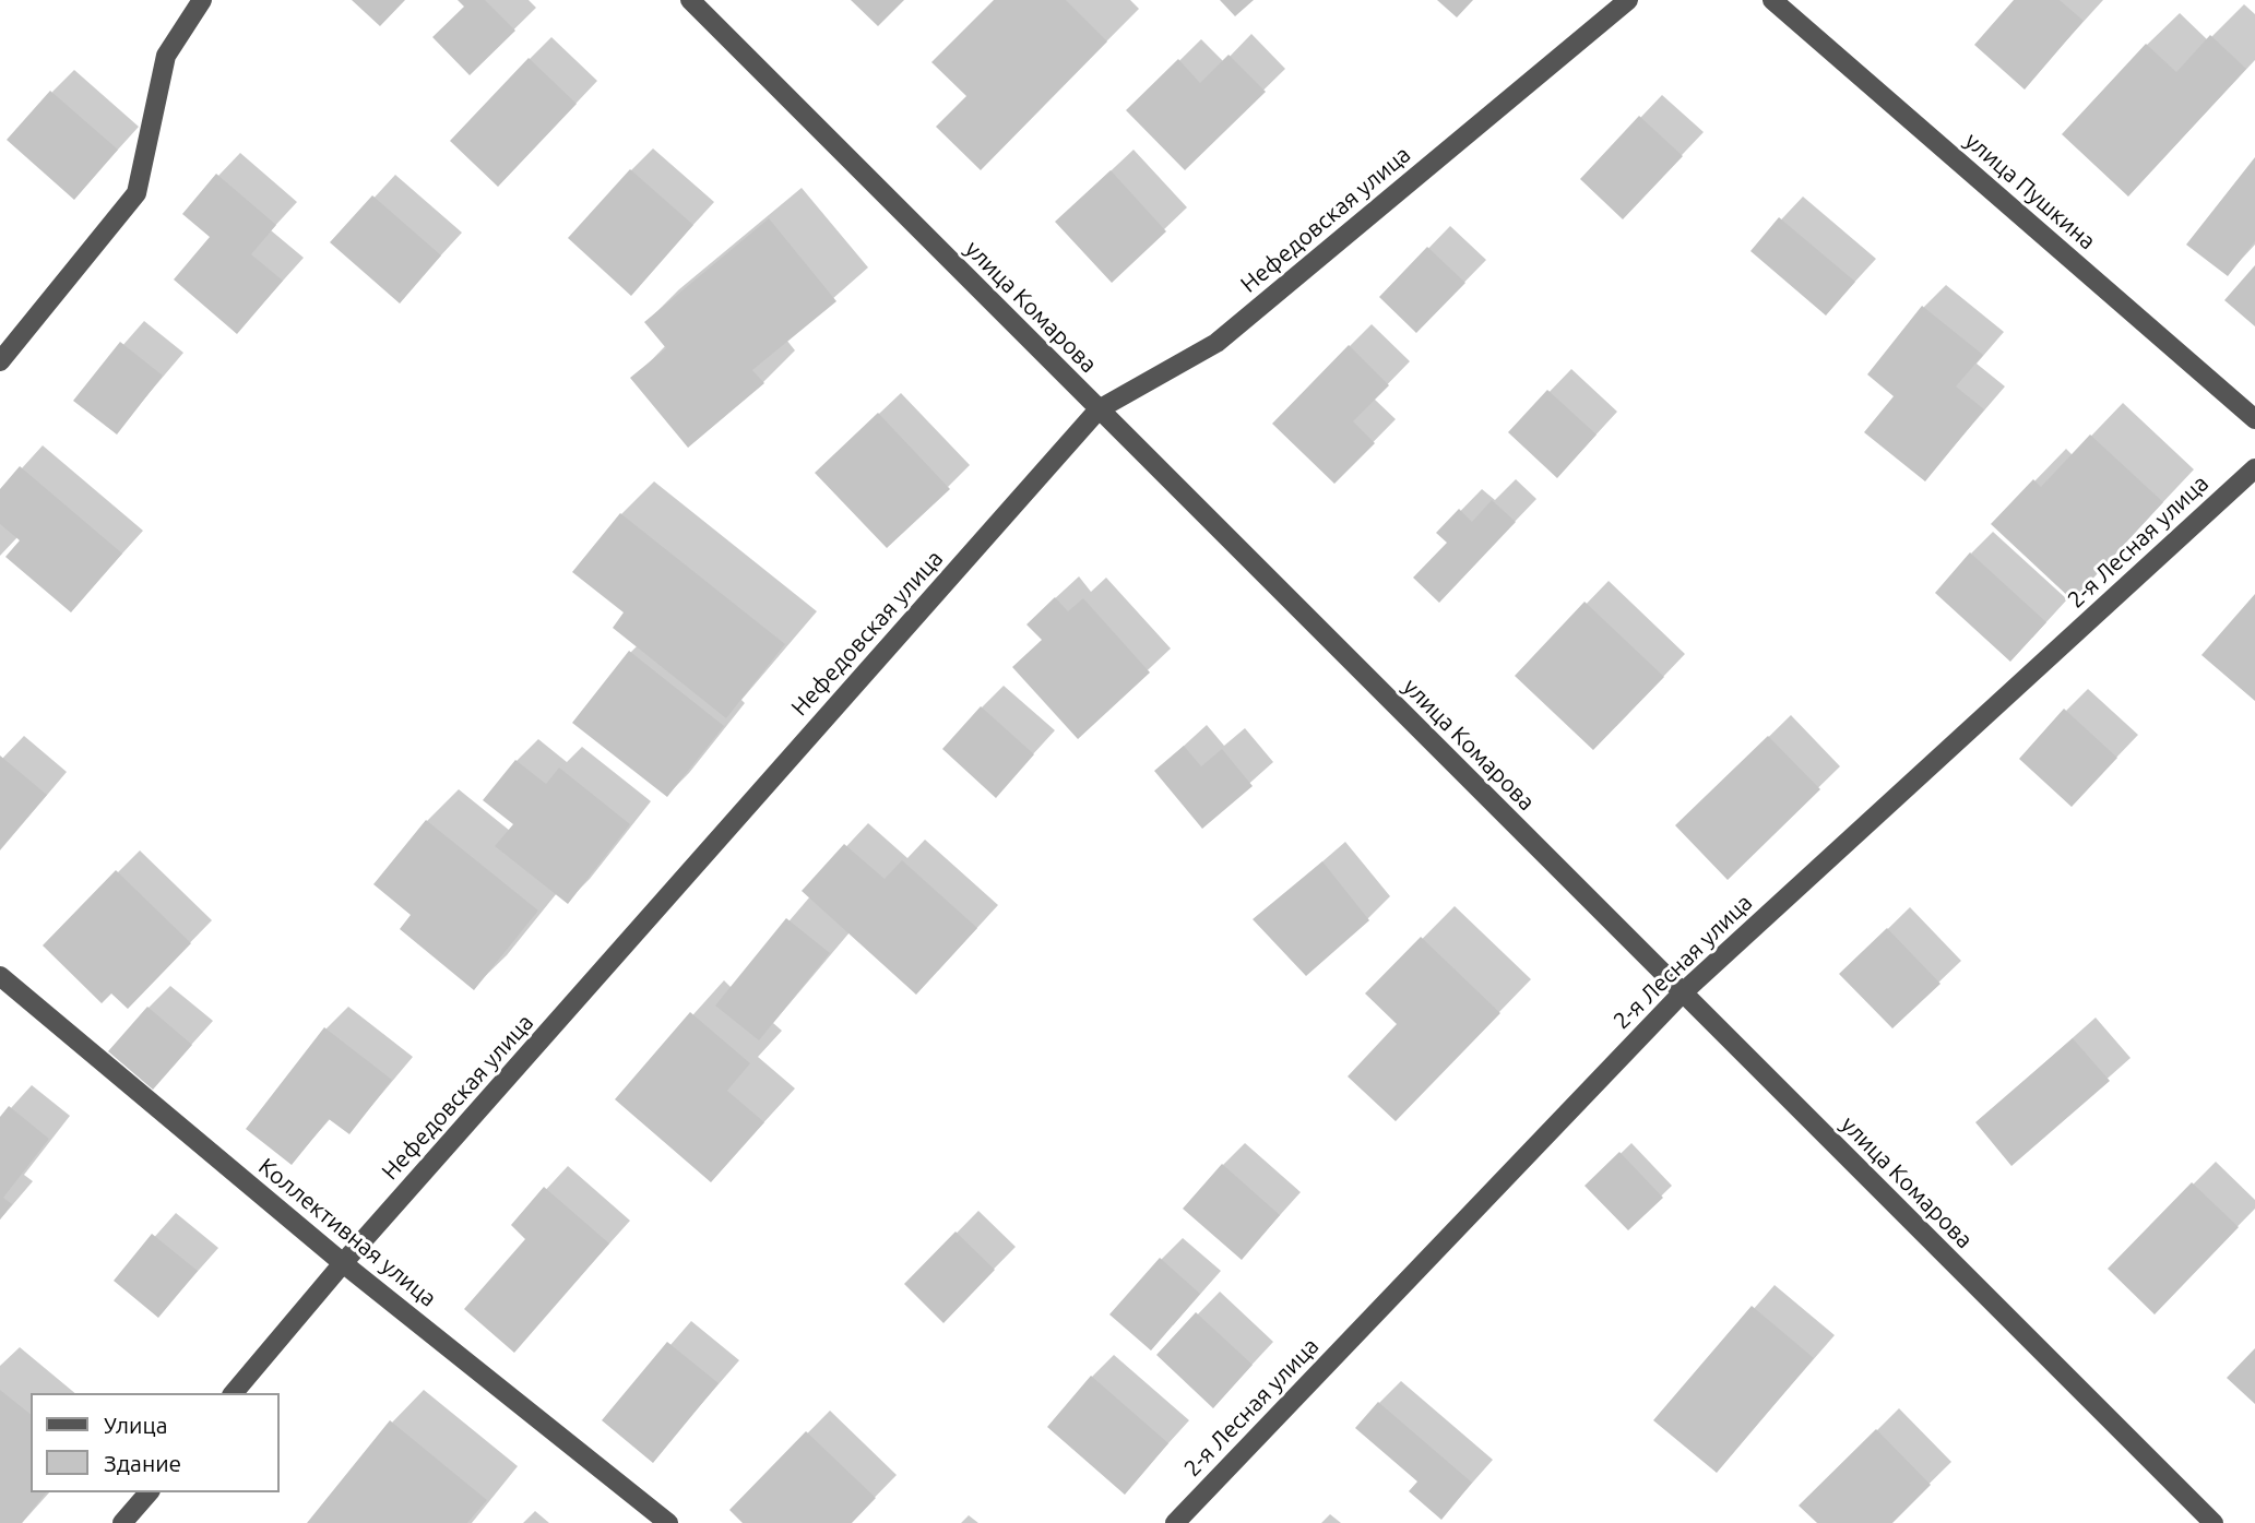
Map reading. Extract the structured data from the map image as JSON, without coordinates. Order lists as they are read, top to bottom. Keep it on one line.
{"streets":{"street":["улица Пушкина","Нефедовская улица","улица Комарова","2-я Лесная улица","Коллективная улица"]},"crossings":[["Нефедовская улица","улица Комарова"],["Нефедовская улица","Коллективная улица"],["улица Комарова","2-я Лесная улица"]],"legend":["Улица","Здание"]}
